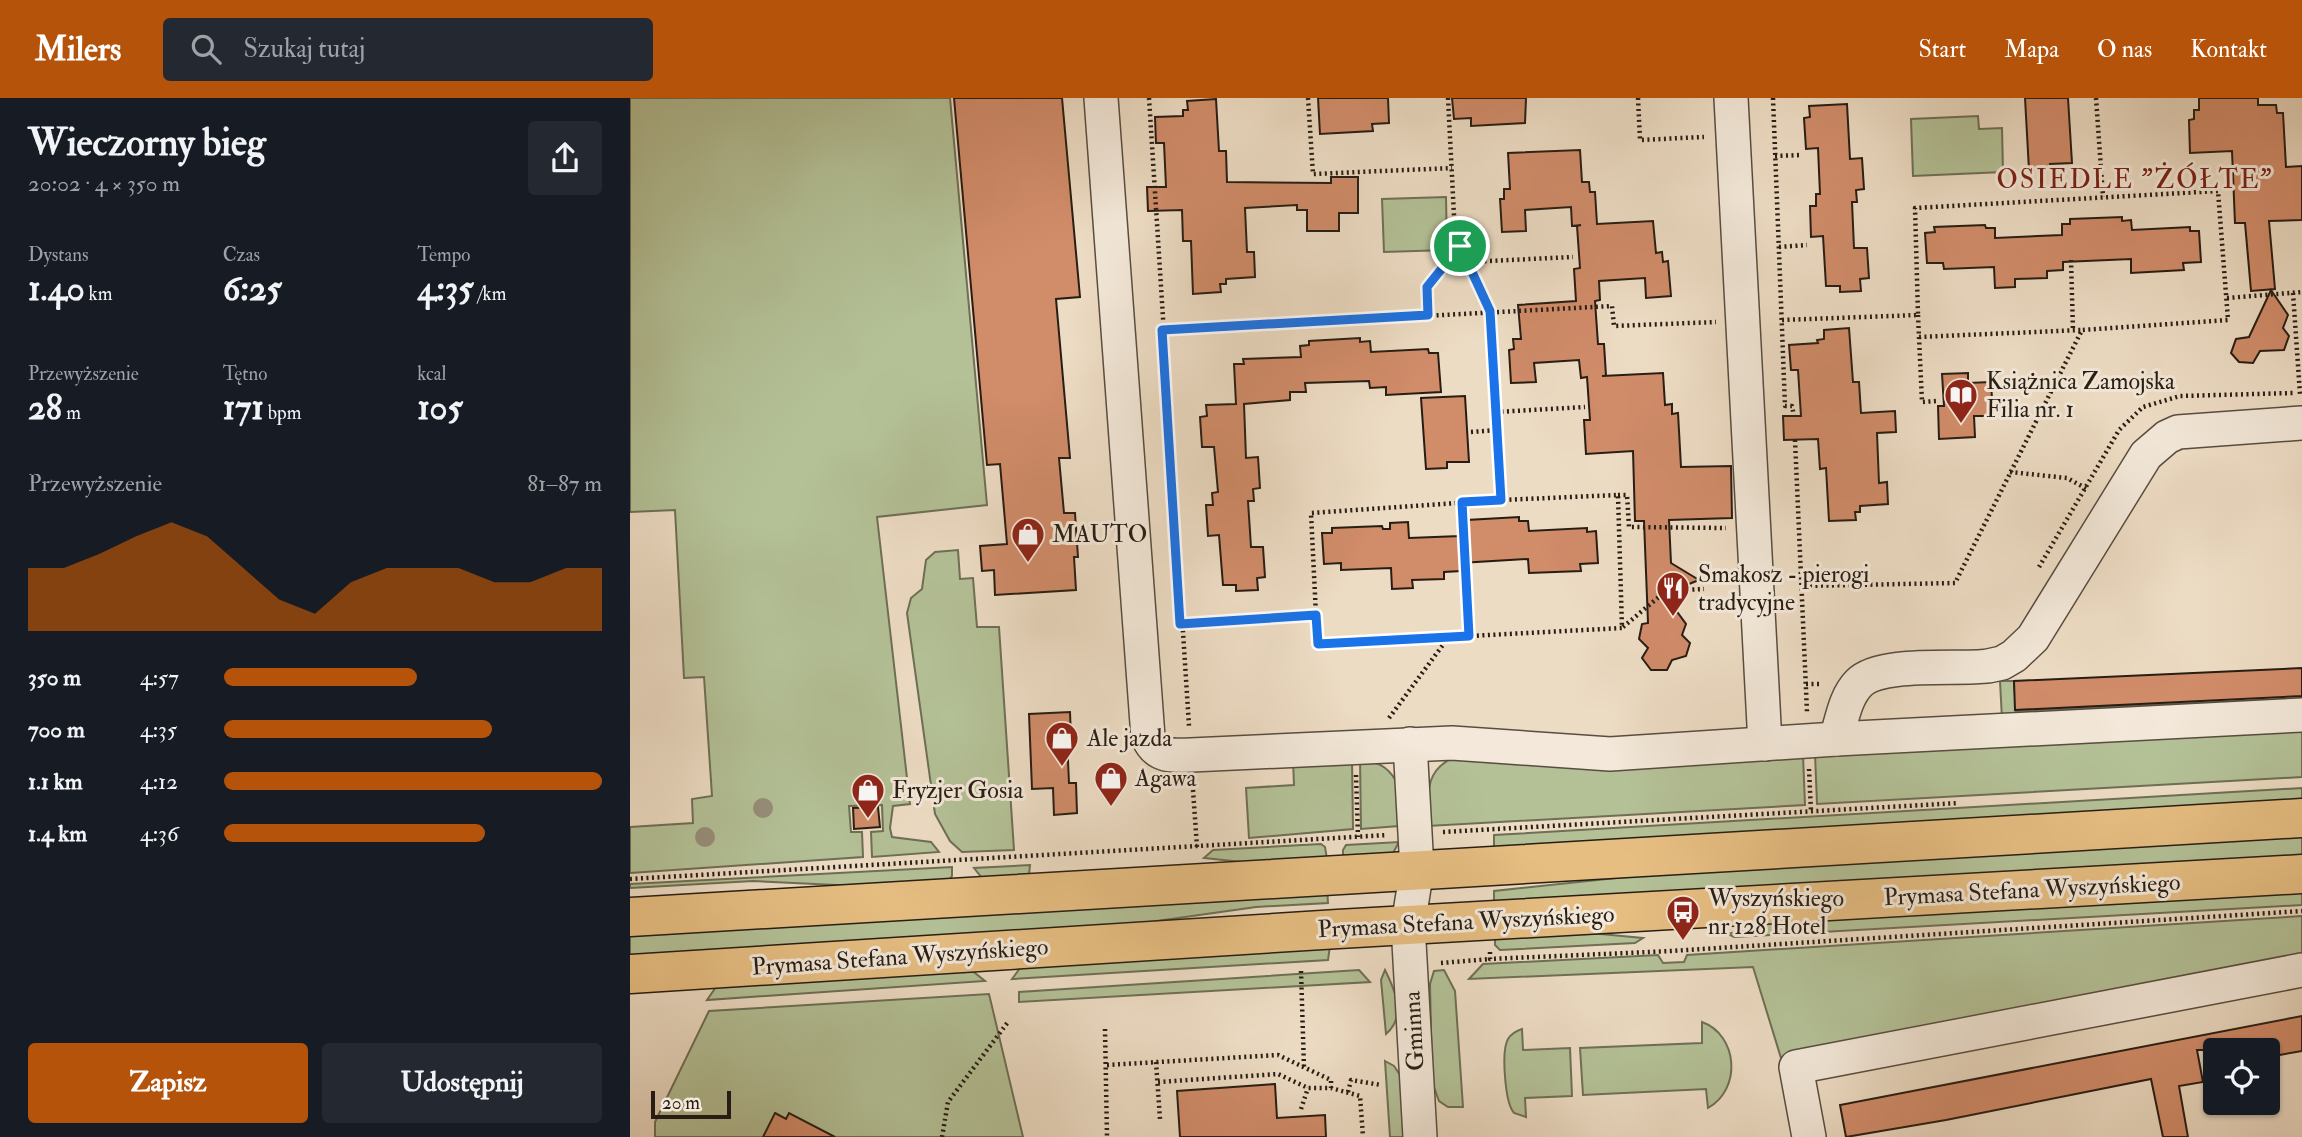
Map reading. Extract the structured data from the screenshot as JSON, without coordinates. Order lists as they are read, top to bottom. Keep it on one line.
{"streets":{"main road":["Prymasa Stefana Wyszyńskiego"],"street":["Gminna"]},"crossings":[["Prymasa Stefana Wyszyńskiego","Gminna"]],"districts":["OSIEDLE \"ŻÓŁTE\""],"places":{"library":["Książnica Zamojska Filia nr. 1"],"shop":["MAUTO","Ale jazda","Agawa","Fryzjer Gosia"],"restaurant":["Smakosz - pierogi tradycyjne"],"bus stop":["Wyszyńskiego nr 128 Hotel"]},"scale_bar":"20 m","page":{"header":"Milers","search":"Szukaj tutaj","nav":["Start","Mapa","O nas","Kontakt"],"heading":["Wieczorny bieg","20:02 · 4 × 350 m"],"stats":[["Dystans","1.40 km"],["Czas","6:25"],["Tempo","4:35 /km"],["Przewyższenie","28 m"],["Tętno","171 bpm"],["kcal","105"]],"chart":["Przewyższenie","81–87 m"],"list":[{"name":"350 m","note":"4:57"},{"name":"700 m","note":"4:35"},{"name":"1.1 km","note":"4:12"},{"name":"1.4 km","note":"4:36"}],"buttons":["Zapisz","Udostępnij"],"scale":"20 m"}}
